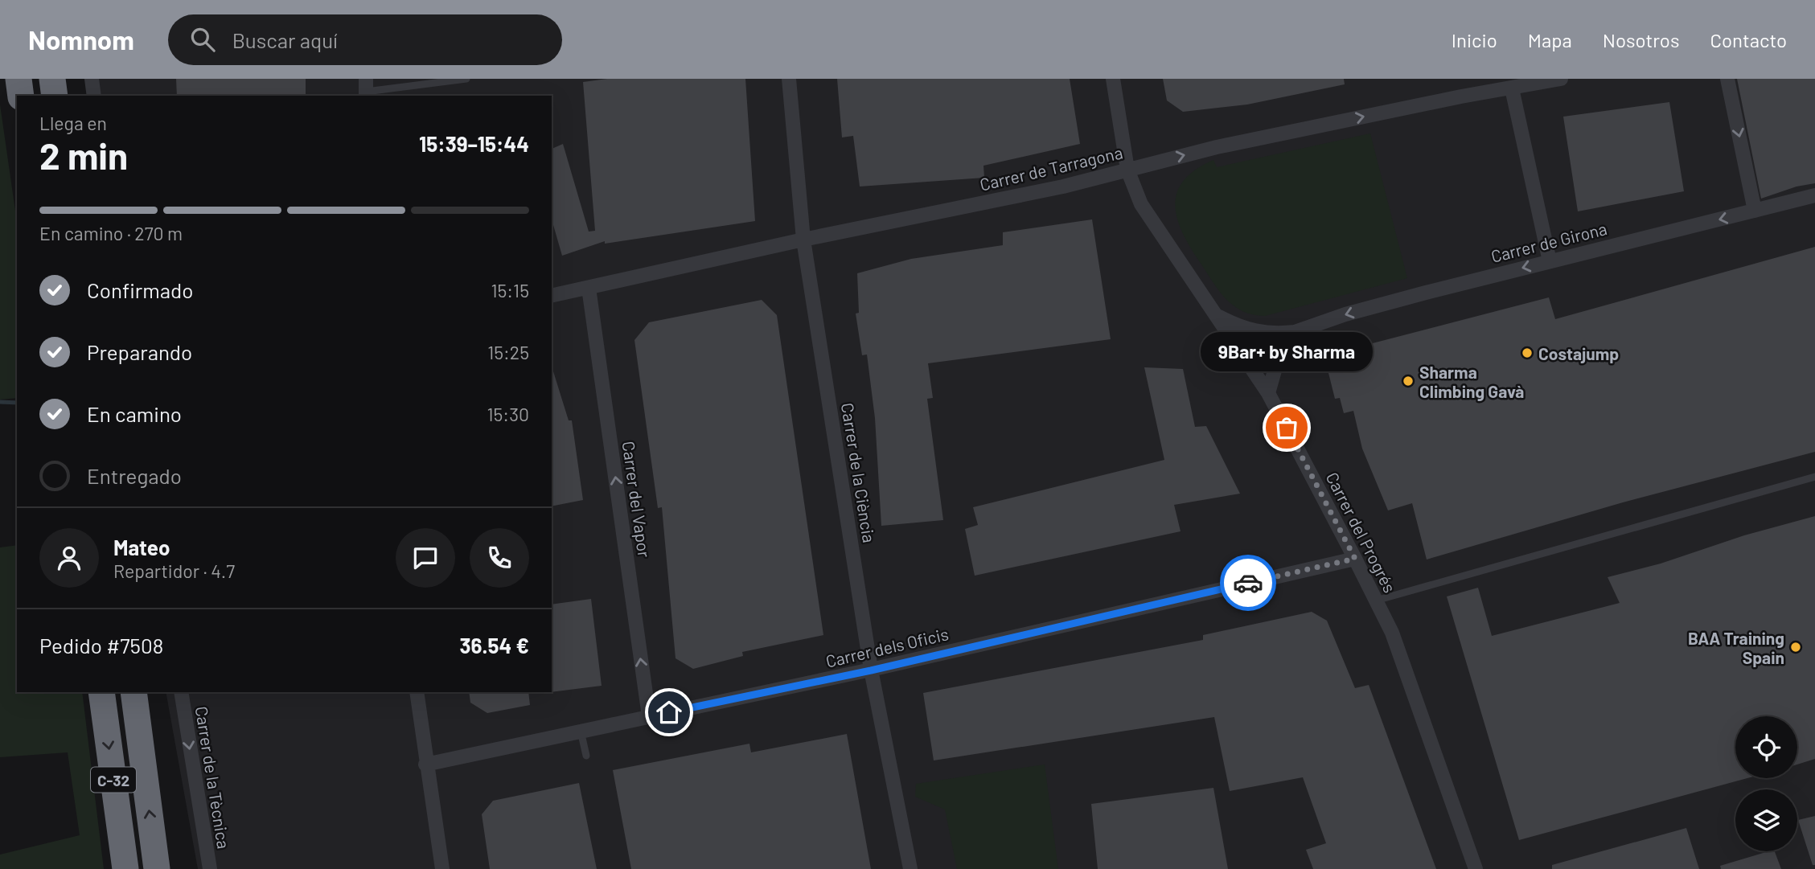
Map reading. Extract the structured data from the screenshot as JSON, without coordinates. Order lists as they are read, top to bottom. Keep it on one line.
{"streets":{"highway":["C-32"],"street":["Carrer de Tarragona","Carrer de Girona","Carrer de la Ciència","Carrer del Vapor","Carrer del Progrés","Carrer dels Oficis","Carrer de la Tècnica"]},"crossings":[["Carrer de Tarragona","Carrer de la Ciència"],["Carrer de Tarragona","Carrer del Vapor"],["Carrer de Tarragona","Carrer del Progrés"],["Carrer de Girona","Carrer del Progrés"],["Carrer de la Ciència","Carrer dels Oficis"],["Carrer del Vapor","Carrer dels Oficis"],["Carrer del Progrés","Carrer dels Oficis"]],"one_way":["Carrer de Tarragona","Carrer de Girona","Carrer del Vapor","Carrer de la Tècnica"],"places":["Costajump","Sharma Climbing Gavà","9Bar+ by Sharma","BAA Training Spain"],"page":{"header":"Nomnom","search":"Buscar aquí","nav":["Inicio","Mapa","Nosotros","Contacto"],"heading":["2 min","Llega en","15:39–15:44"],"panel":["Mateo","Repartidor · 4.7","Pedido #7508","36.54 €"],"bar":"En camino · 270 m","list":[["Confirmado","15:15"],["Preparando","15:25"],["En camino","15:30"],"Entregado"],"bubble":"9Bar+ by Sharma"}}
